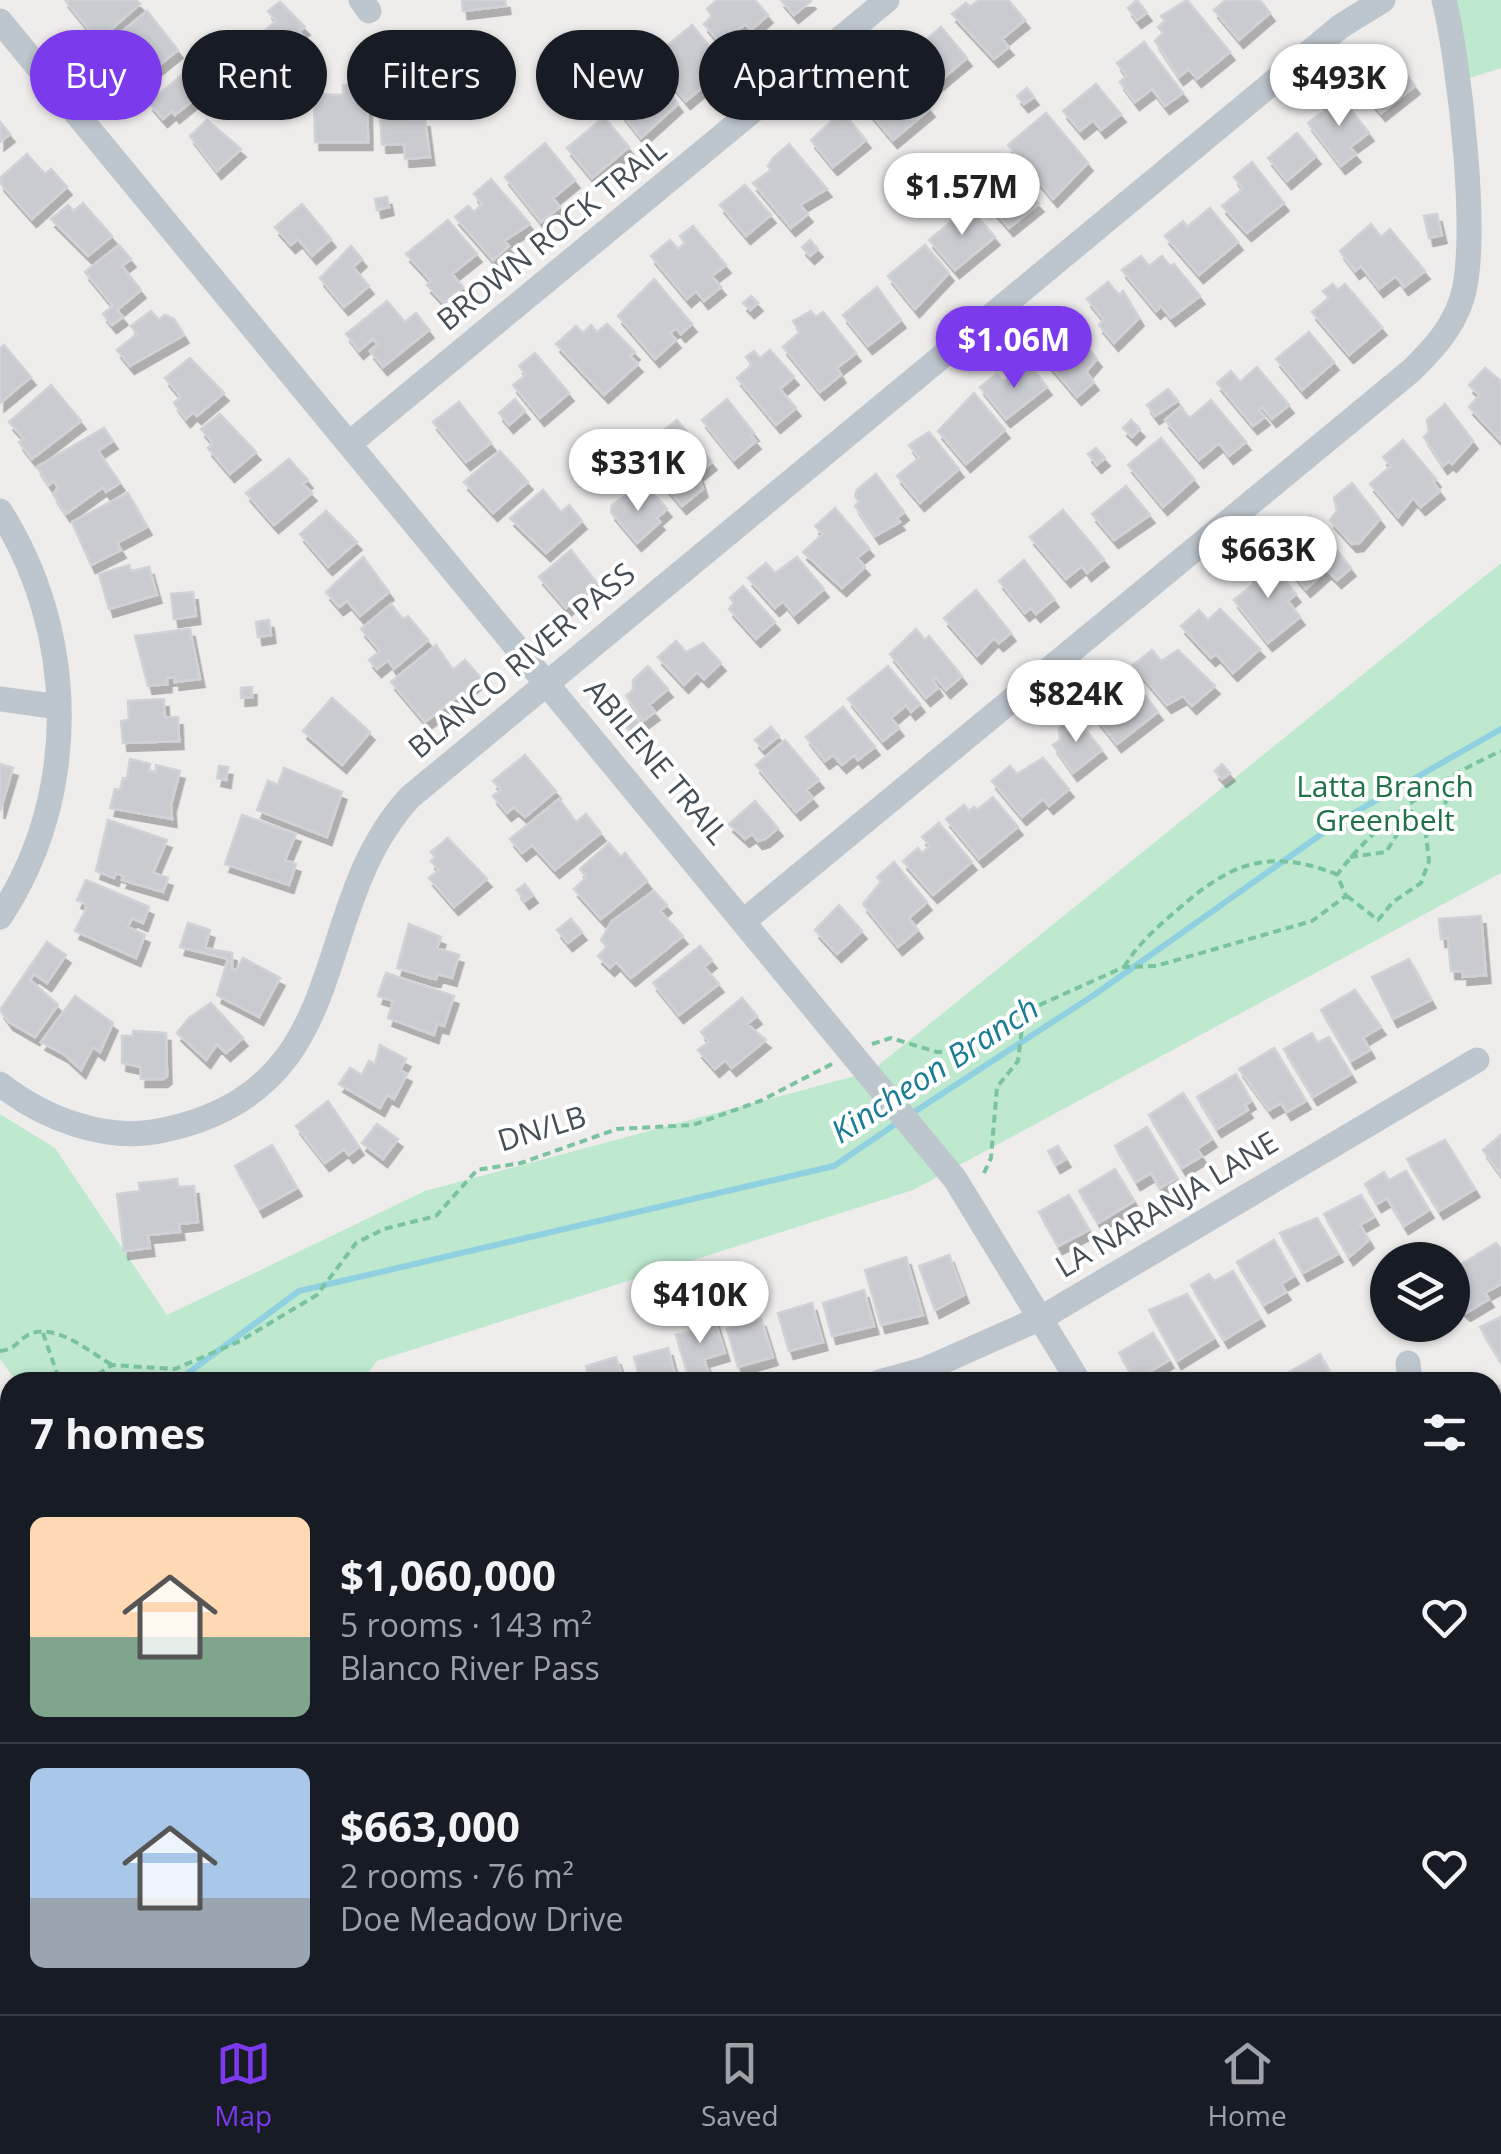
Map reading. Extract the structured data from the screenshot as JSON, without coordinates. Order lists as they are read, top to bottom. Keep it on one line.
{"streets":{"street":["BROWN ROCK TRAIL","BLANCO RIVER PASS","ABILENE TRAIL","LA NARANJA LANE"],"path":["DN/LB"]},"crossings":[["BROWN ROCK TRAIL","ABILENE TRAIL"],["BLANCO RIVER PASS","ABILENE TRAIL"],["ABILENE TRAIL","LA NARANJA LANE"]],"water":["Kincheon Branch"],"parks":["Latta Branch Greenbelt"],"page":{"chip":["Buy","Rent","Filters","New","Apartment"],"price":["$493K","$1.57M","$1.06M","$331K","$663K","$824K","$410K"],"heading":"7 homes","list":[{"name":"$1,060,000","note":"5 rooms · 143 m² · Blanco River Pass"},{"name":"$663,000","note":"2 rooms · 76 m² · Doe Meadow Drive"}],"tabs":["Map","Saved","Home"]}}
